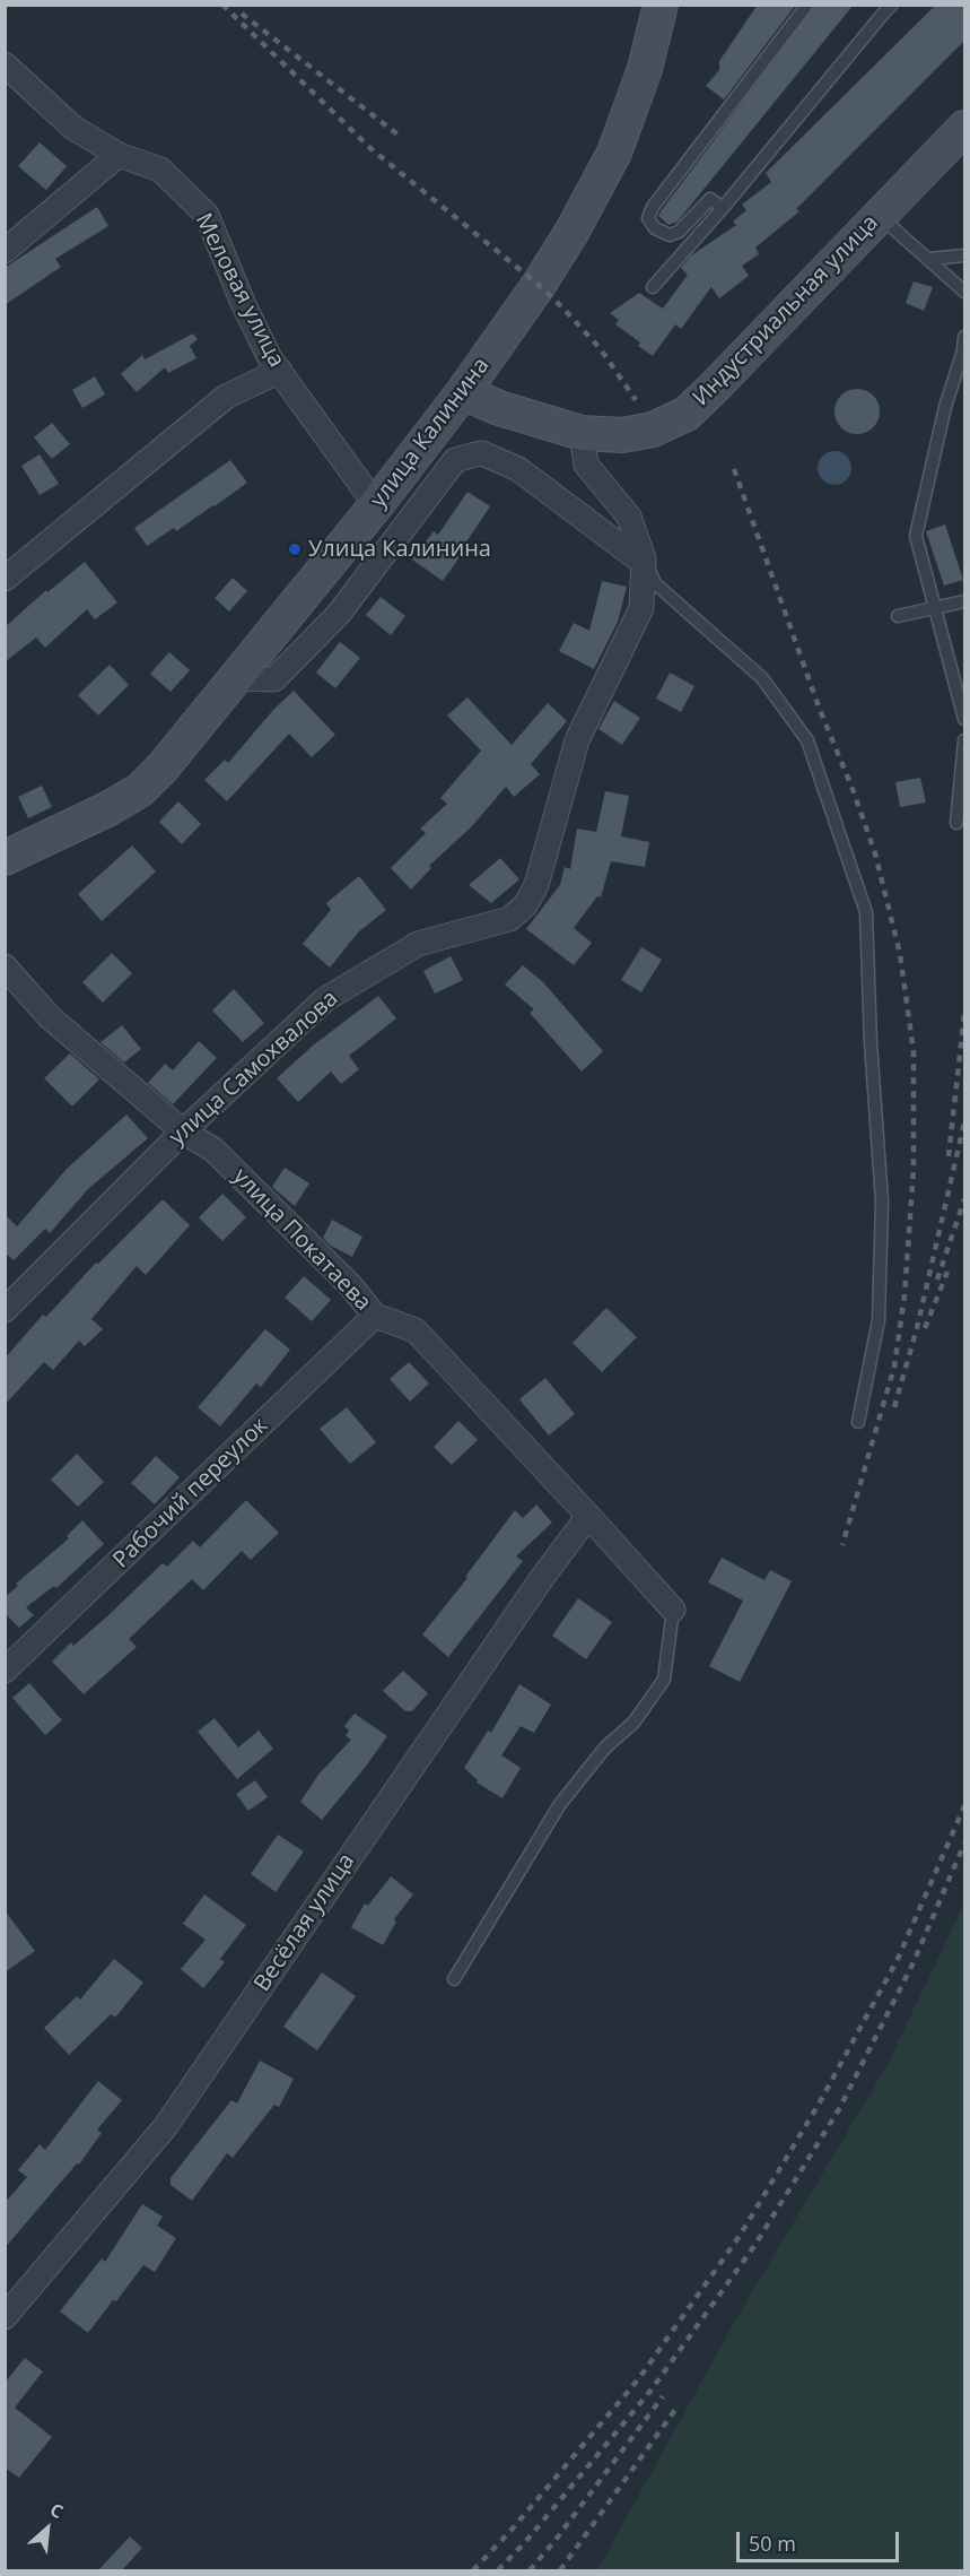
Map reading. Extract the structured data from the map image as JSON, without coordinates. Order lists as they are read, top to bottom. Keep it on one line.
{"streets":{"main road":["Индустриальная улица","улица Калинина"],"street":["Меловая улица","улица Самохвалова","улица Покатаева","Рабочий переулок","Весёлая улица"]},"crossings":[["Меловая улица","улица Калинина"],["Индустриальная улица","улица Калинина"],["Индустриальная улица","улица Самохвалова"],["улица Самохвалова","улица Покатаева"],["улица Покатаева","Рабочий переулок"],["улица Покатаева","Весёлая улица"]],"places":["Улица Калинина"],"scale_bar":"50 m","north":"top right"}
